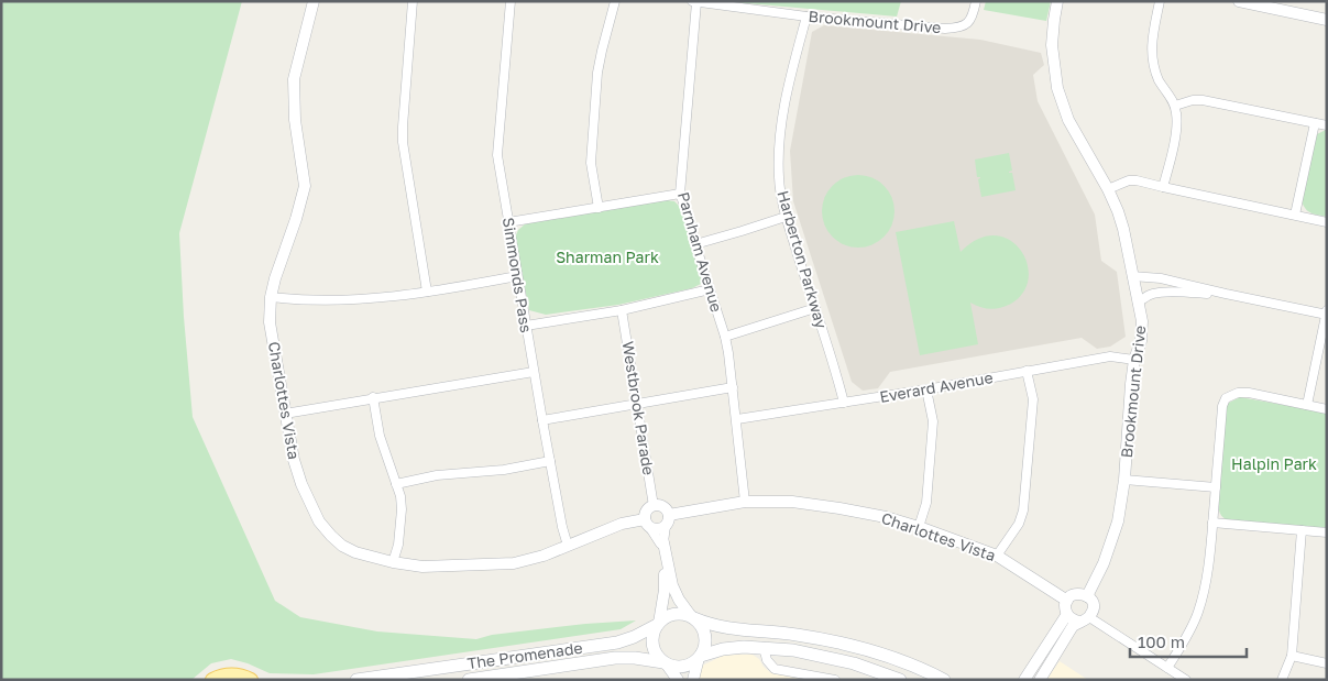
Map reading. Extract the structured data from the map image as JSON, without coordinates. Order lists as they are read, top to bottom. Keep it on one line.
{"streets":{"main road":["The Promenade"],"street":["Brookmount Drive","Parnham Avenue","Harberton Parkway","Simmonds Pass","Everard Avenue","Charlottes Vista","Westbrook Parade"]},"crossings":[["Brookmount Drive","Parnham Avenue"],["Brookmount Drive","Harberton Parkway"],["Brookmount Drive","Everard Avenue"],["Brookmount Drive","Charlottes Vista"],["Parnham Avenue","Everard Avenue"],["Parnham Avenue","Charlottes Vista"],["Harberton Parkway","Everard Avenue"],["Simmonds Pass","Charlottes Vista"],["Charlottes Vista","Westbrook Parade"]],"parks":["Sharman Park","Halpin Park"],"scale_bar":"100 m"}
